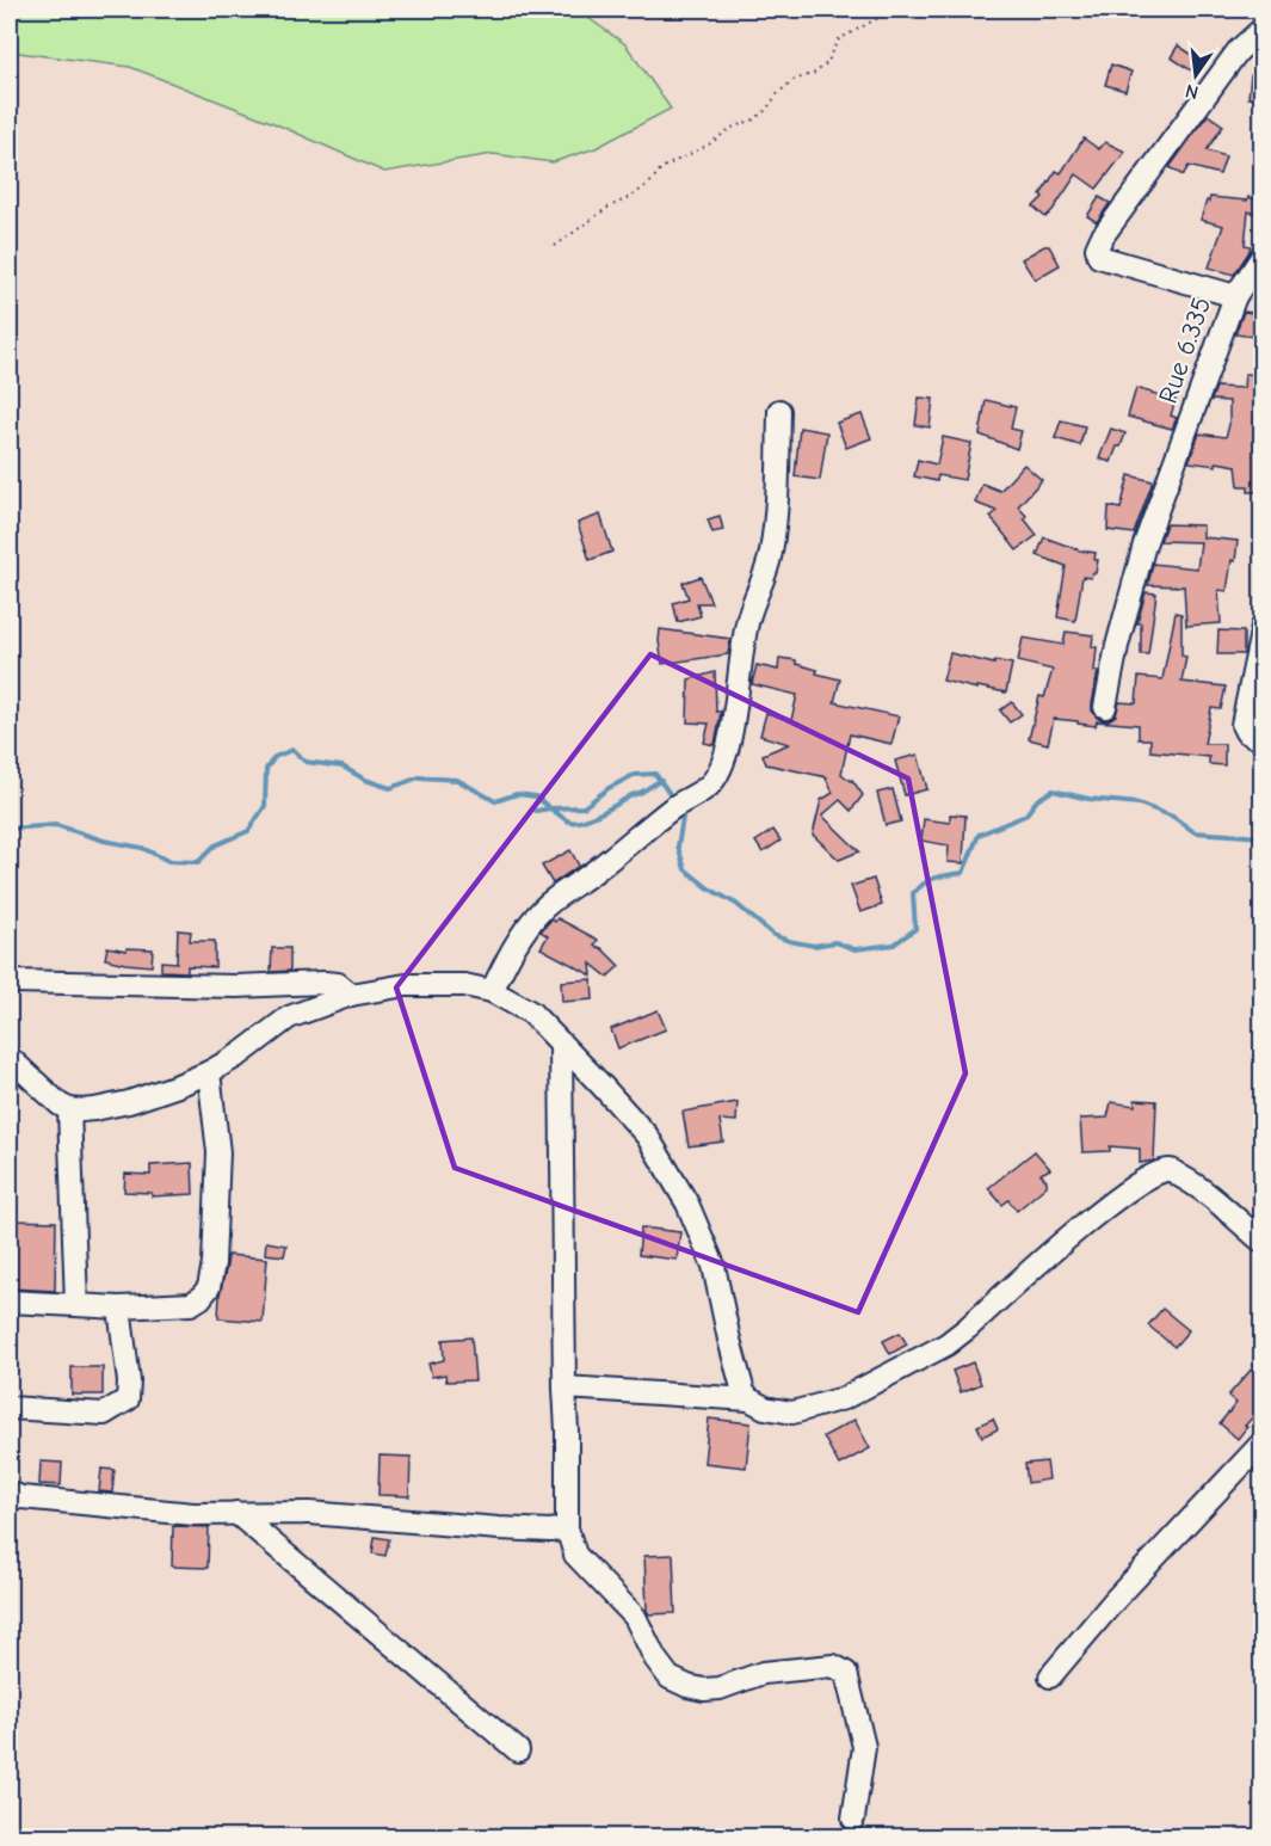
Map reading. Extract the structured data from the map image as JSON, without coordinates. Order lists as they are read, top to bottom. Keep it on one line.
{"streets":{"street":["Rue 6.335"]},"north":"bottom"}
